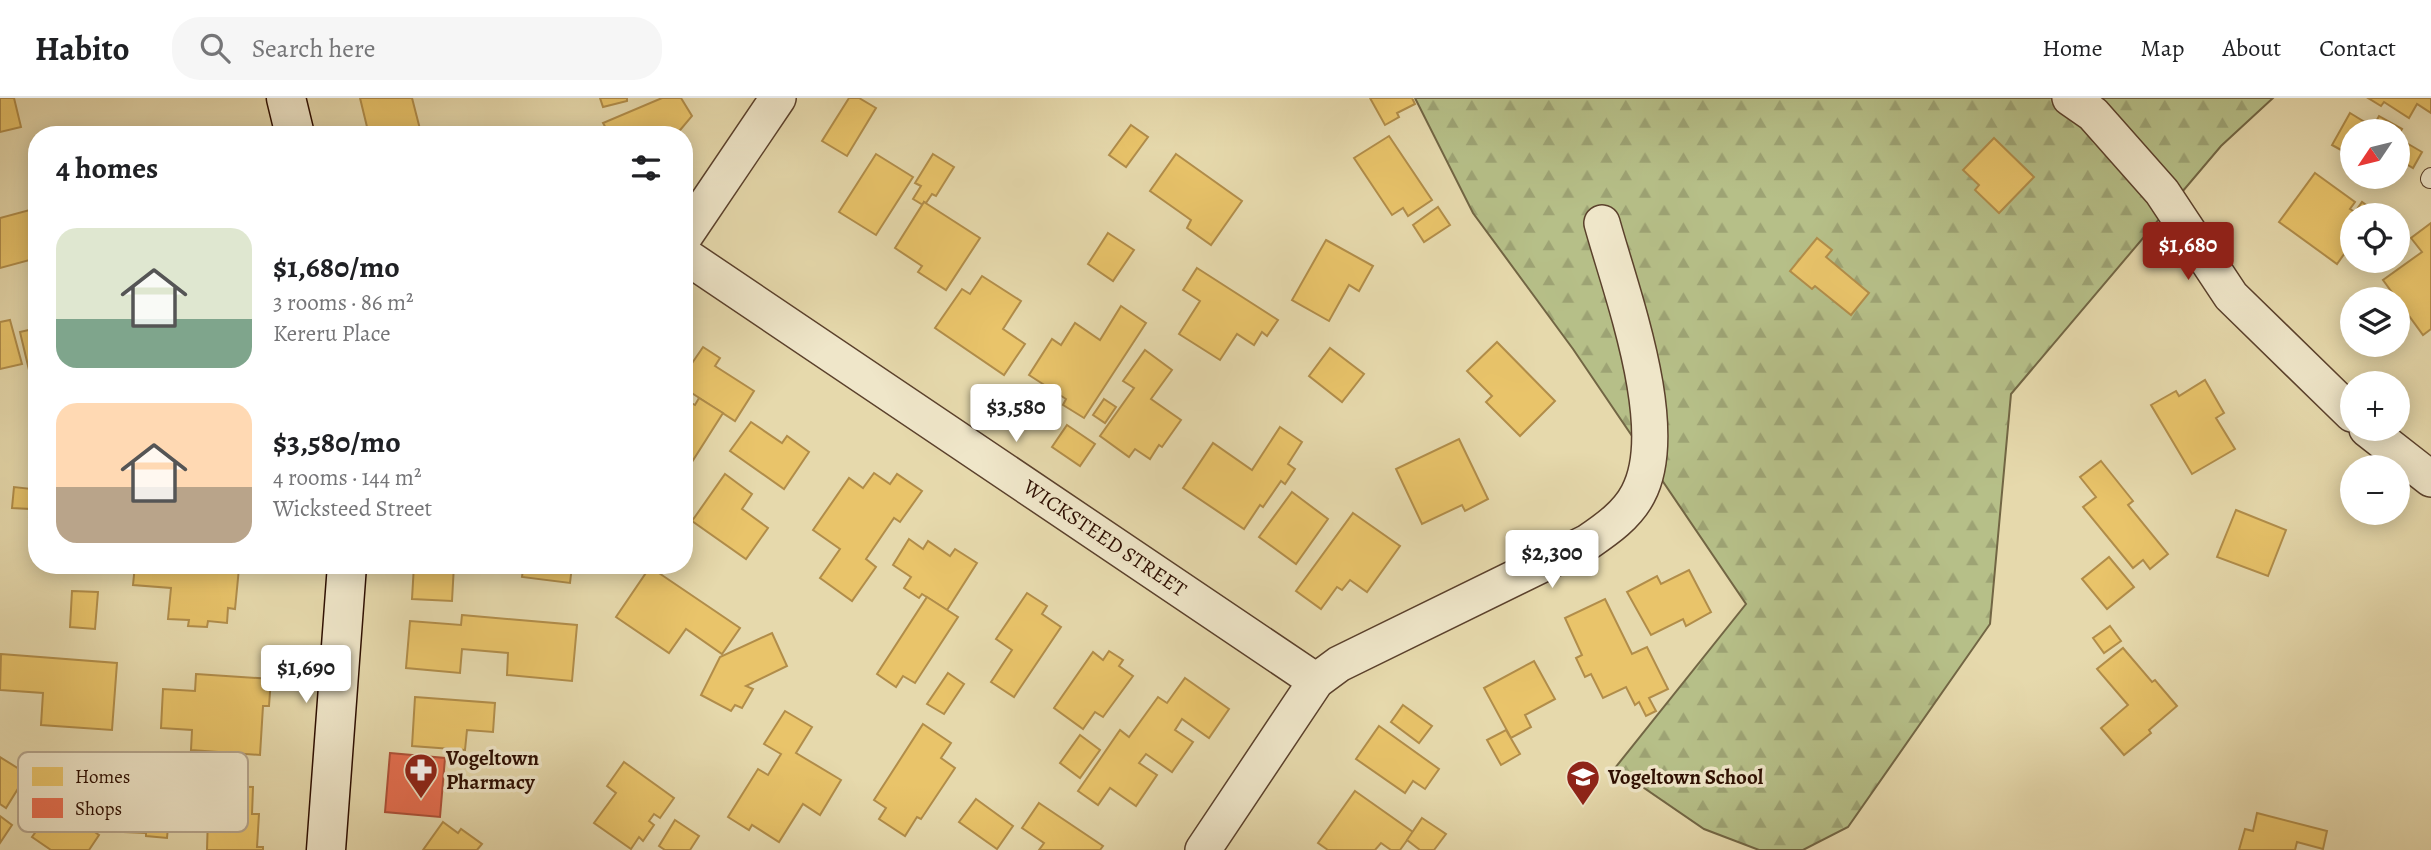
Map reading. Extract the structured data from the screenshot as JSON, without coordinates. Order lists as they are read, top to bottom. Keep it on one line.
{"streets":{"street":["WICKSTEED STREET"]},"places":{"pharmacy":["Vogeltown Pharmacy"],"school or university":["Vogeltown School"]},"legend":["Homes","Shops"],"north":"bottom left","page":{"header":"Habito","search":"Search here","nav":["Home","Map","About","Contact"],"map_buttons":["+","−"],"heading":"4 homes","list":[{"name":"$1,680/mo","note":"3 rooms · 86 m² · Kereru Place"},{"name":"$3,580/mo","note":"4 rooms · 144 m² · Wicksteed Street"}],"price":["$1,680","$3,580","$2,300","$1,690"]}}
